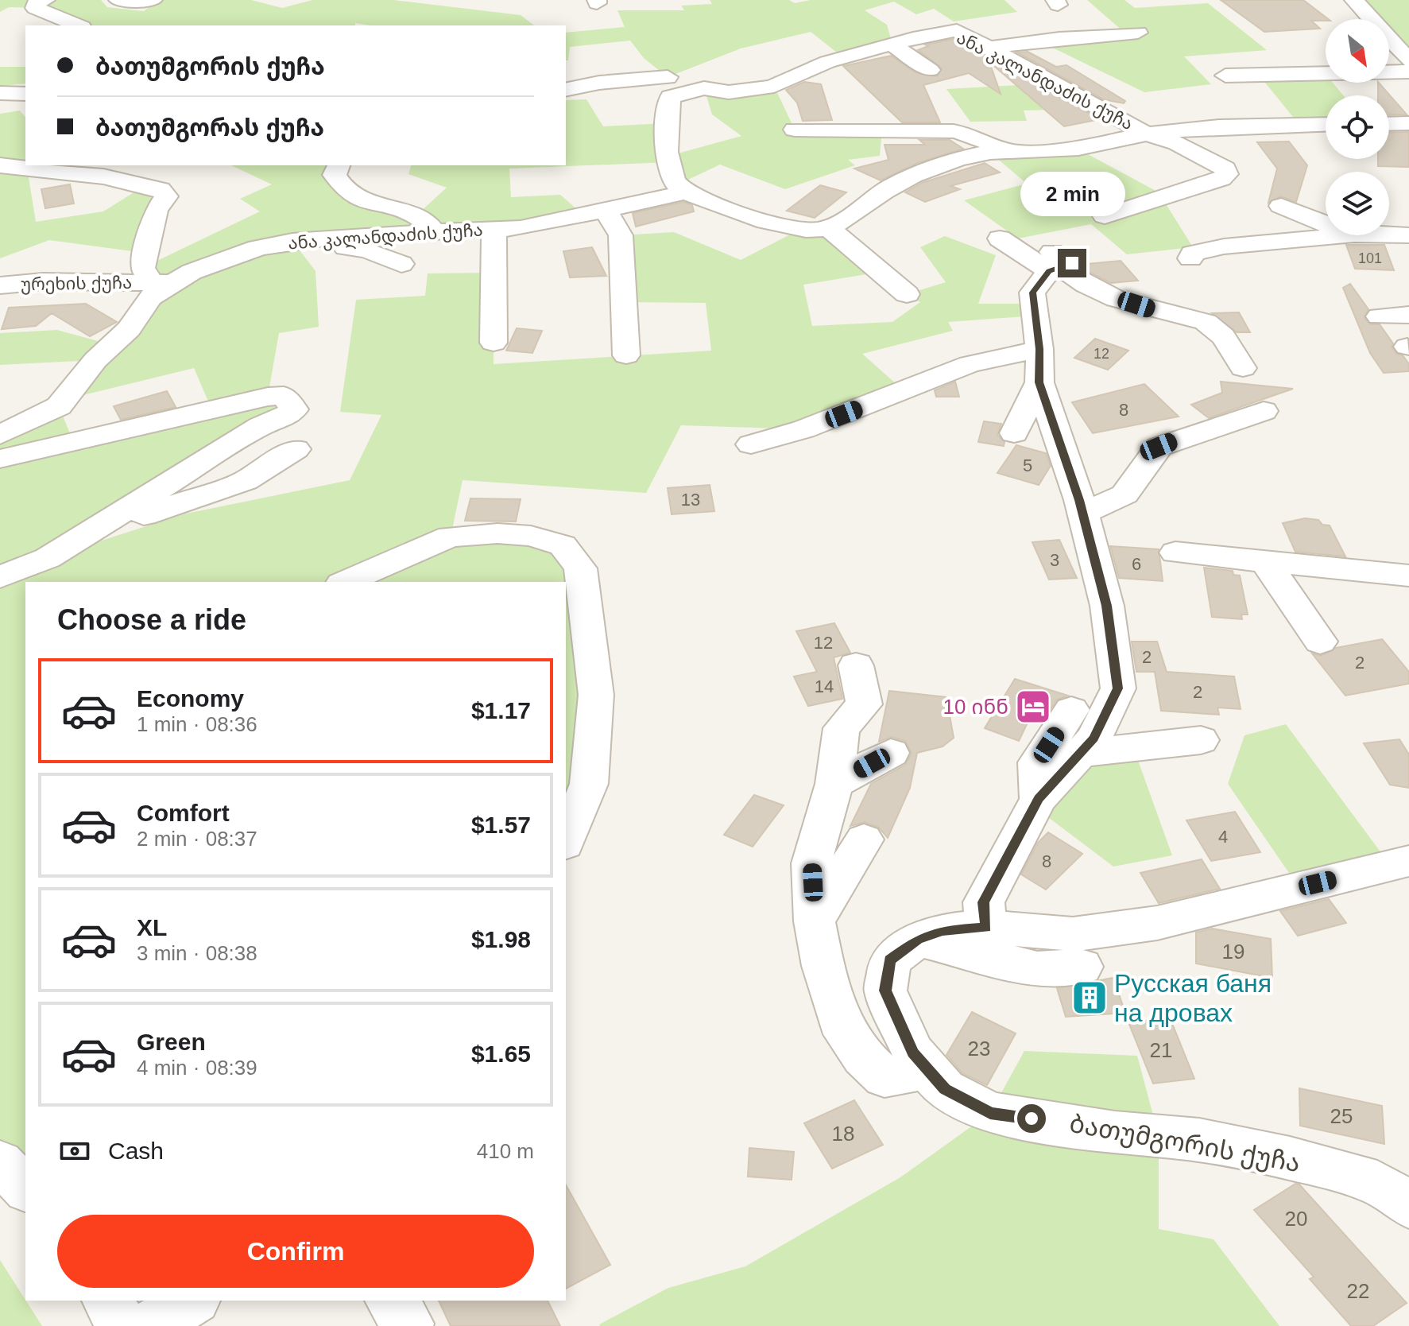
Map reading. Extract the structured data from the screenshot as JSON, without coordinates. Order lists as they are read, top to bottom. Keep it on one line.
{"streets":{"street":["ანა კალანდაძის ქუჩა","ურეხის ქუჩა","ბათუმგორის ქუჩა"]},"crossings":[["ანა კალანდაძის ქუჩა","ურეხის ქუჩა"]],"places":{"hotel":["10 ინნ"],"building":["Русская баня на дровах"]},"house_numbers":["101","12","8","5","13","3","6","12","2","2","14","2","4","8","19","23","21","25","18","20","22"],"north":"bottom right","page":{"banner":["ბათუმგორის ქუჩა","ბათუმგორას ქუჩა"],"bubble":"2 min","heading":"Choose a ride","list":[{"name":"Economy","note":"1 min · 08:36","value":"$1.17"},{"name":"Comfort","note":"2 min · 08:37","value":"$1.57"},{"name":"XL","note":"3 min · 08:38","value":"$1.98"},{"name":"Green","note":"4 min · 08:39","value":"$1.65"}],"pay":["Cash","410 m"],"buttons":"Confirm"}}
